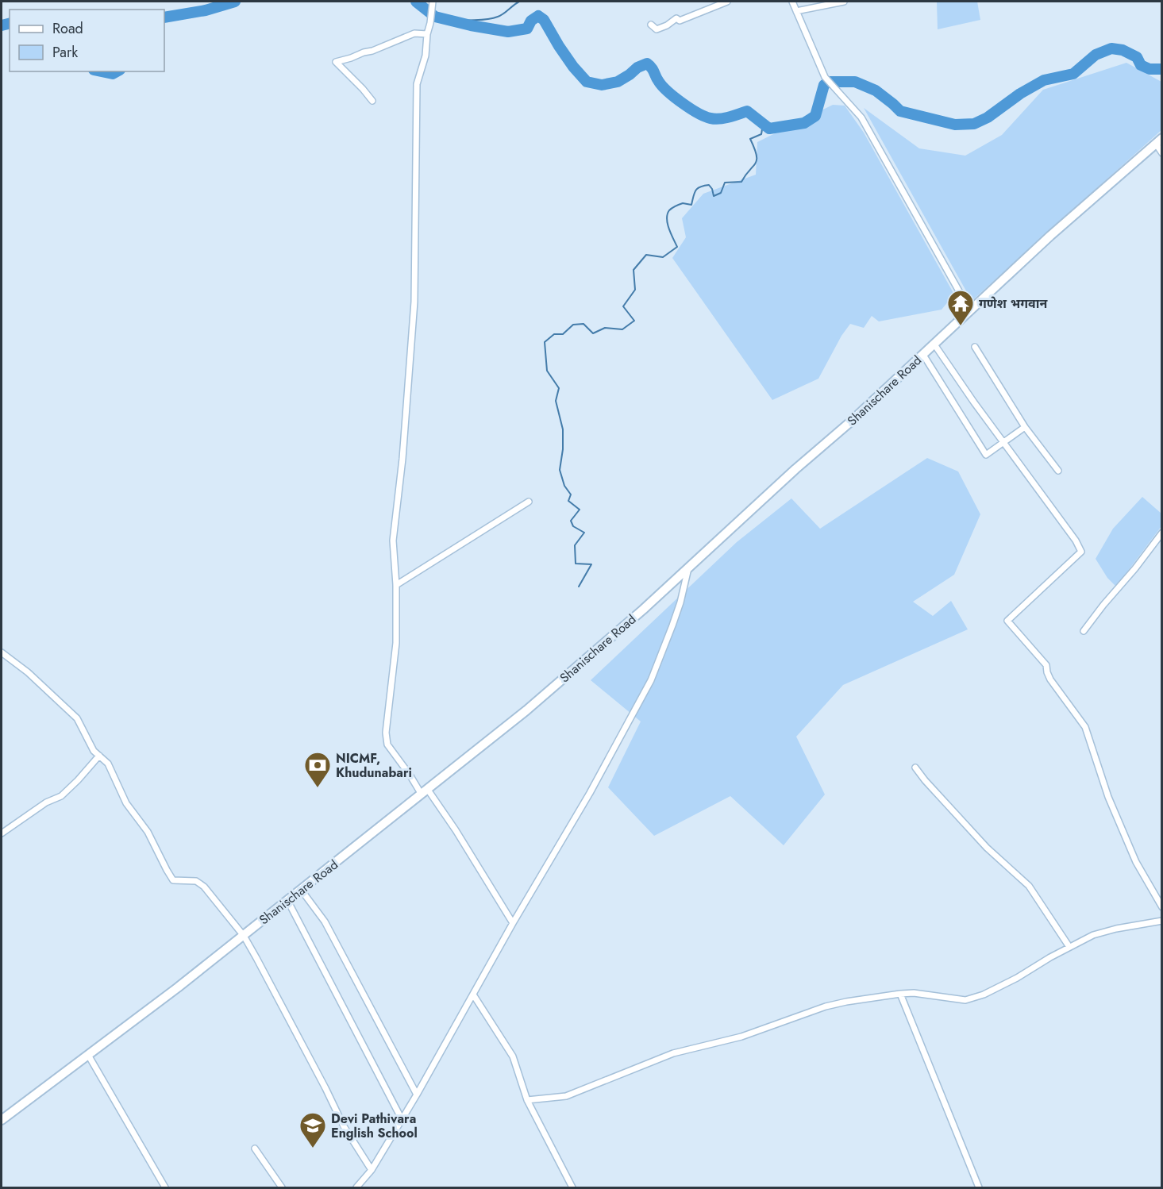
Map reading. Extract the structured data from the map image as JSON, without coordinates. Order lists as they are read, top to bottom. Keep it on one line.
{"streets":{"street":["Shanischare Road"]},"places":{"temple":["गणेश भगवान"],"bank":["NICMF, Khudunabari"],"school or university":["Devi Pathivara English School"]},"legend":["Road","Park"]}
